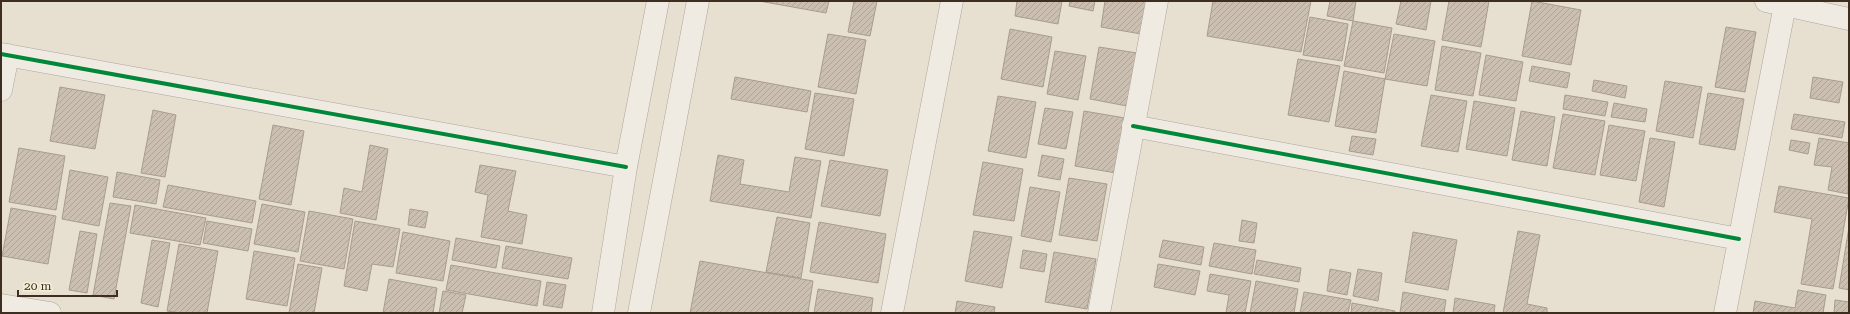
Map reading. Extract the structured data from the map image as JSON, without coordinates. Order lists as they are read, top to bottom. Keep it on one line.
{"scale_bar":"20 m"}
